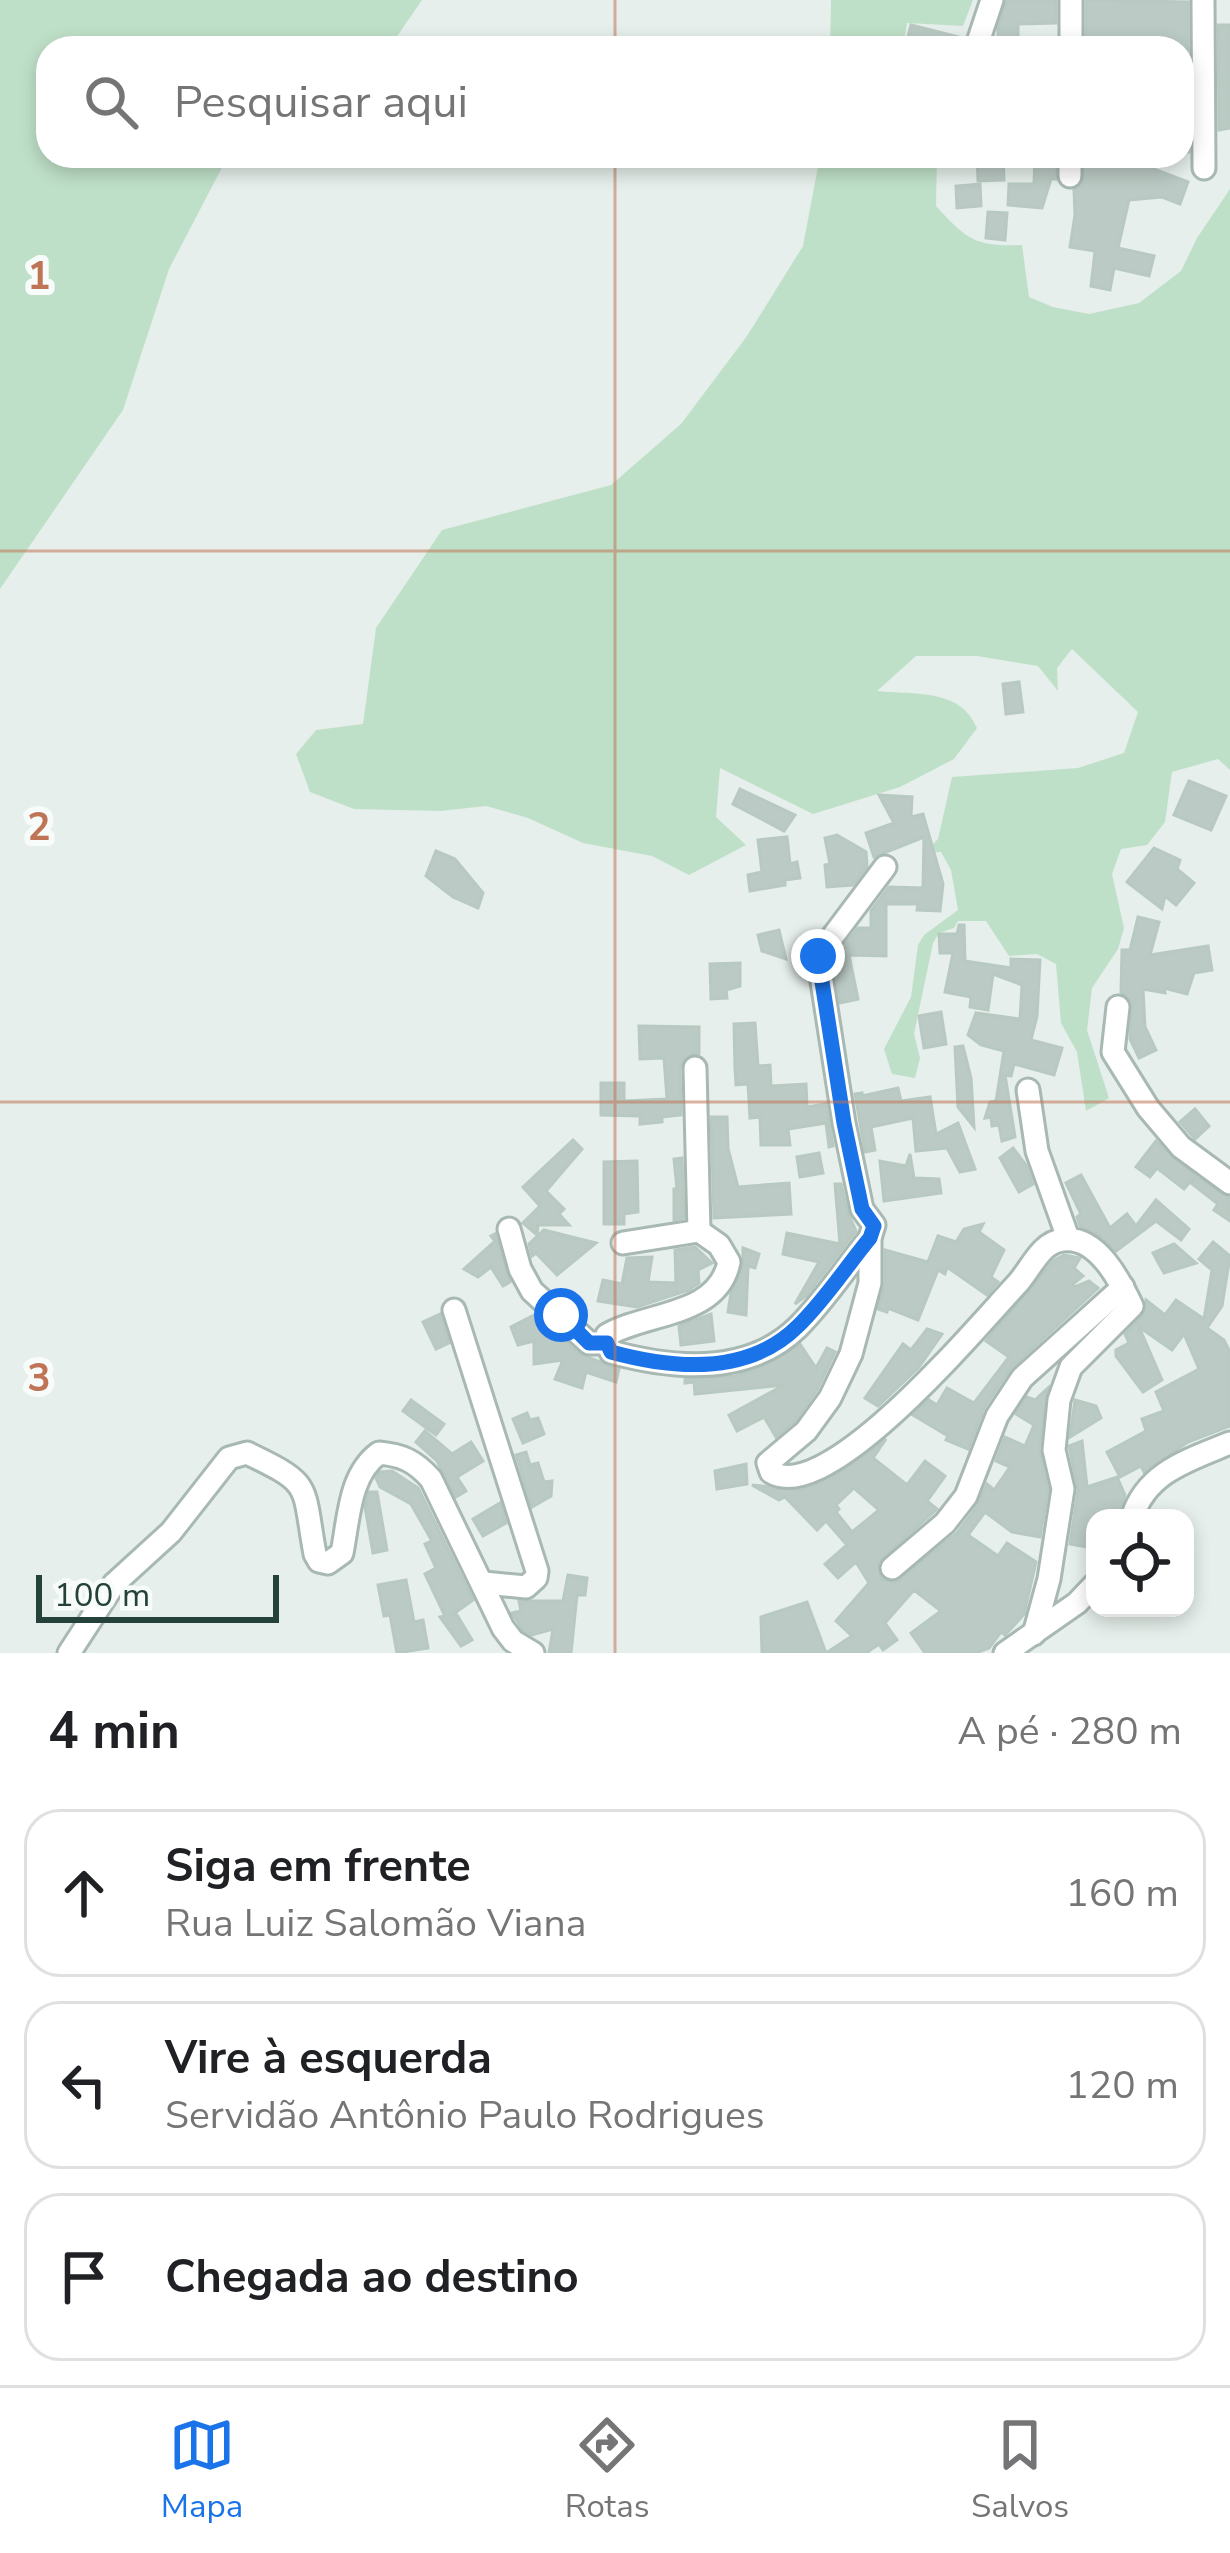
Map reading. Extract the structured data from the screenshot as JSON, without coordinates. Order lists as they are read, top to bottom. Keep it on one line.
{"scale_bar":"100 m","page":{"search":"Pesquisar aqui","scale":"100 m","heading":["4 min","A pé · 280 m"],"list":[["Siga em frente","Rua Luiz Salomão Viana","160 m"],["Vire à esquerda","Servidão Antônio Paulo Rodrigues","120 m"],"Chegada ao destino"],"nav":["Mapa","Rotas","Salvos"]},"grid":{"rows":["1","2","3"]}}
